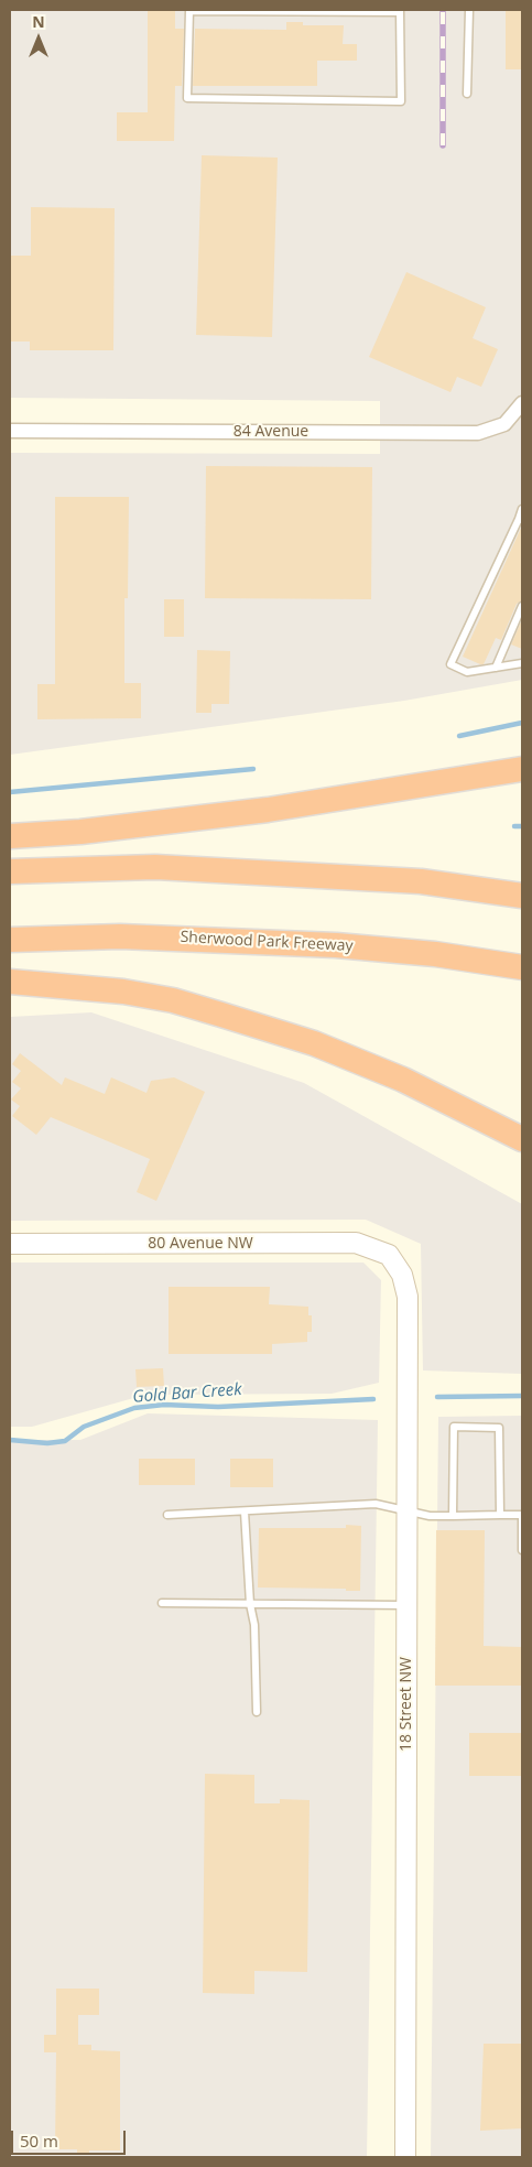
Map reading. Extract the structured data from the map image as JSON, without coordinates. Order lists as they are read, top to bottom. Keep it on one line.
{"streets":{"highway":["Sherwood Park Freeway"],"street":["84 Avenue","80 Avenue NW","18 Street NW"]},"crossings":[["80 Avenue NW","18 Street NW"]],"water":["Gold Bar Creek"],"scale_bar":"50 m","north":"top"}
